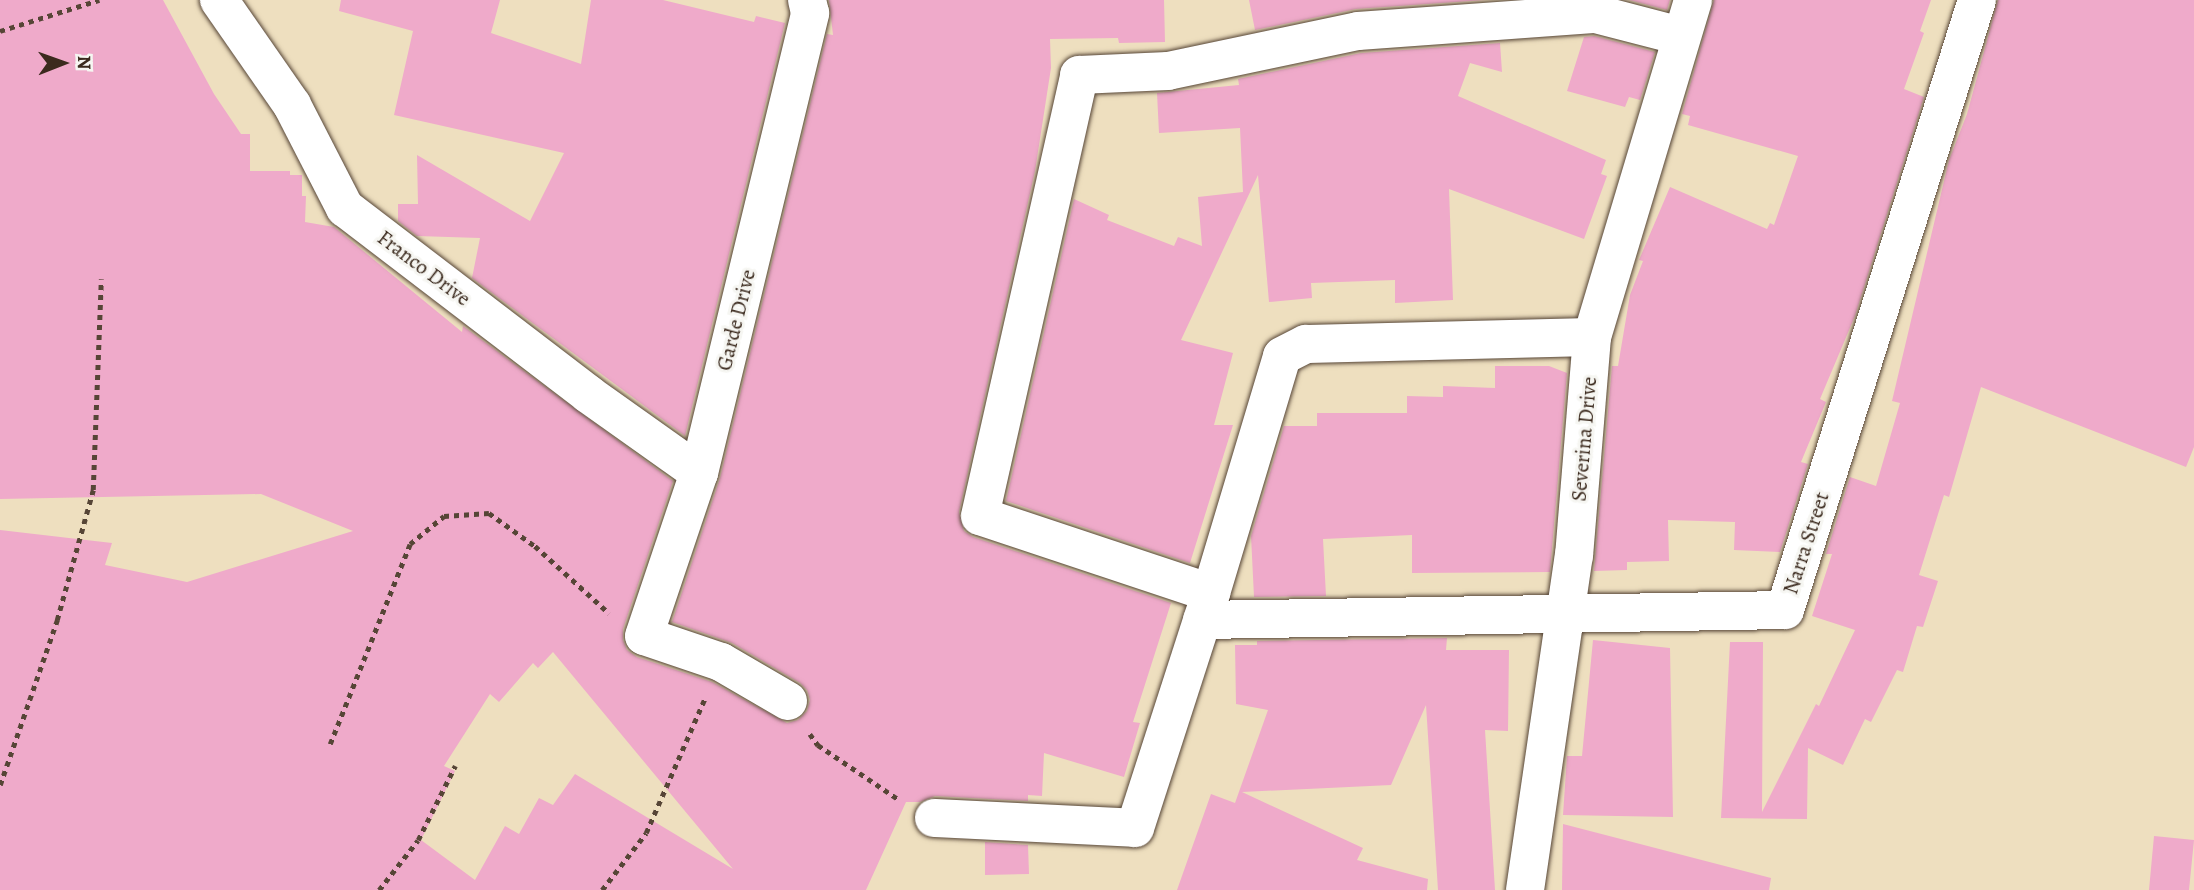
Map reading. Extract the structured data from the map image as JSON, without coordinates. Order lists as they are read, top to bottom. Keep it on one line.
{"streets":{"street":["Franco Drive","Garde Drive","Severina Drive","Narra Street"]},"crossings":[["Franco Drive","Garde Drive"],["Severina Drive","Narra Street"]],"north":"right"}
